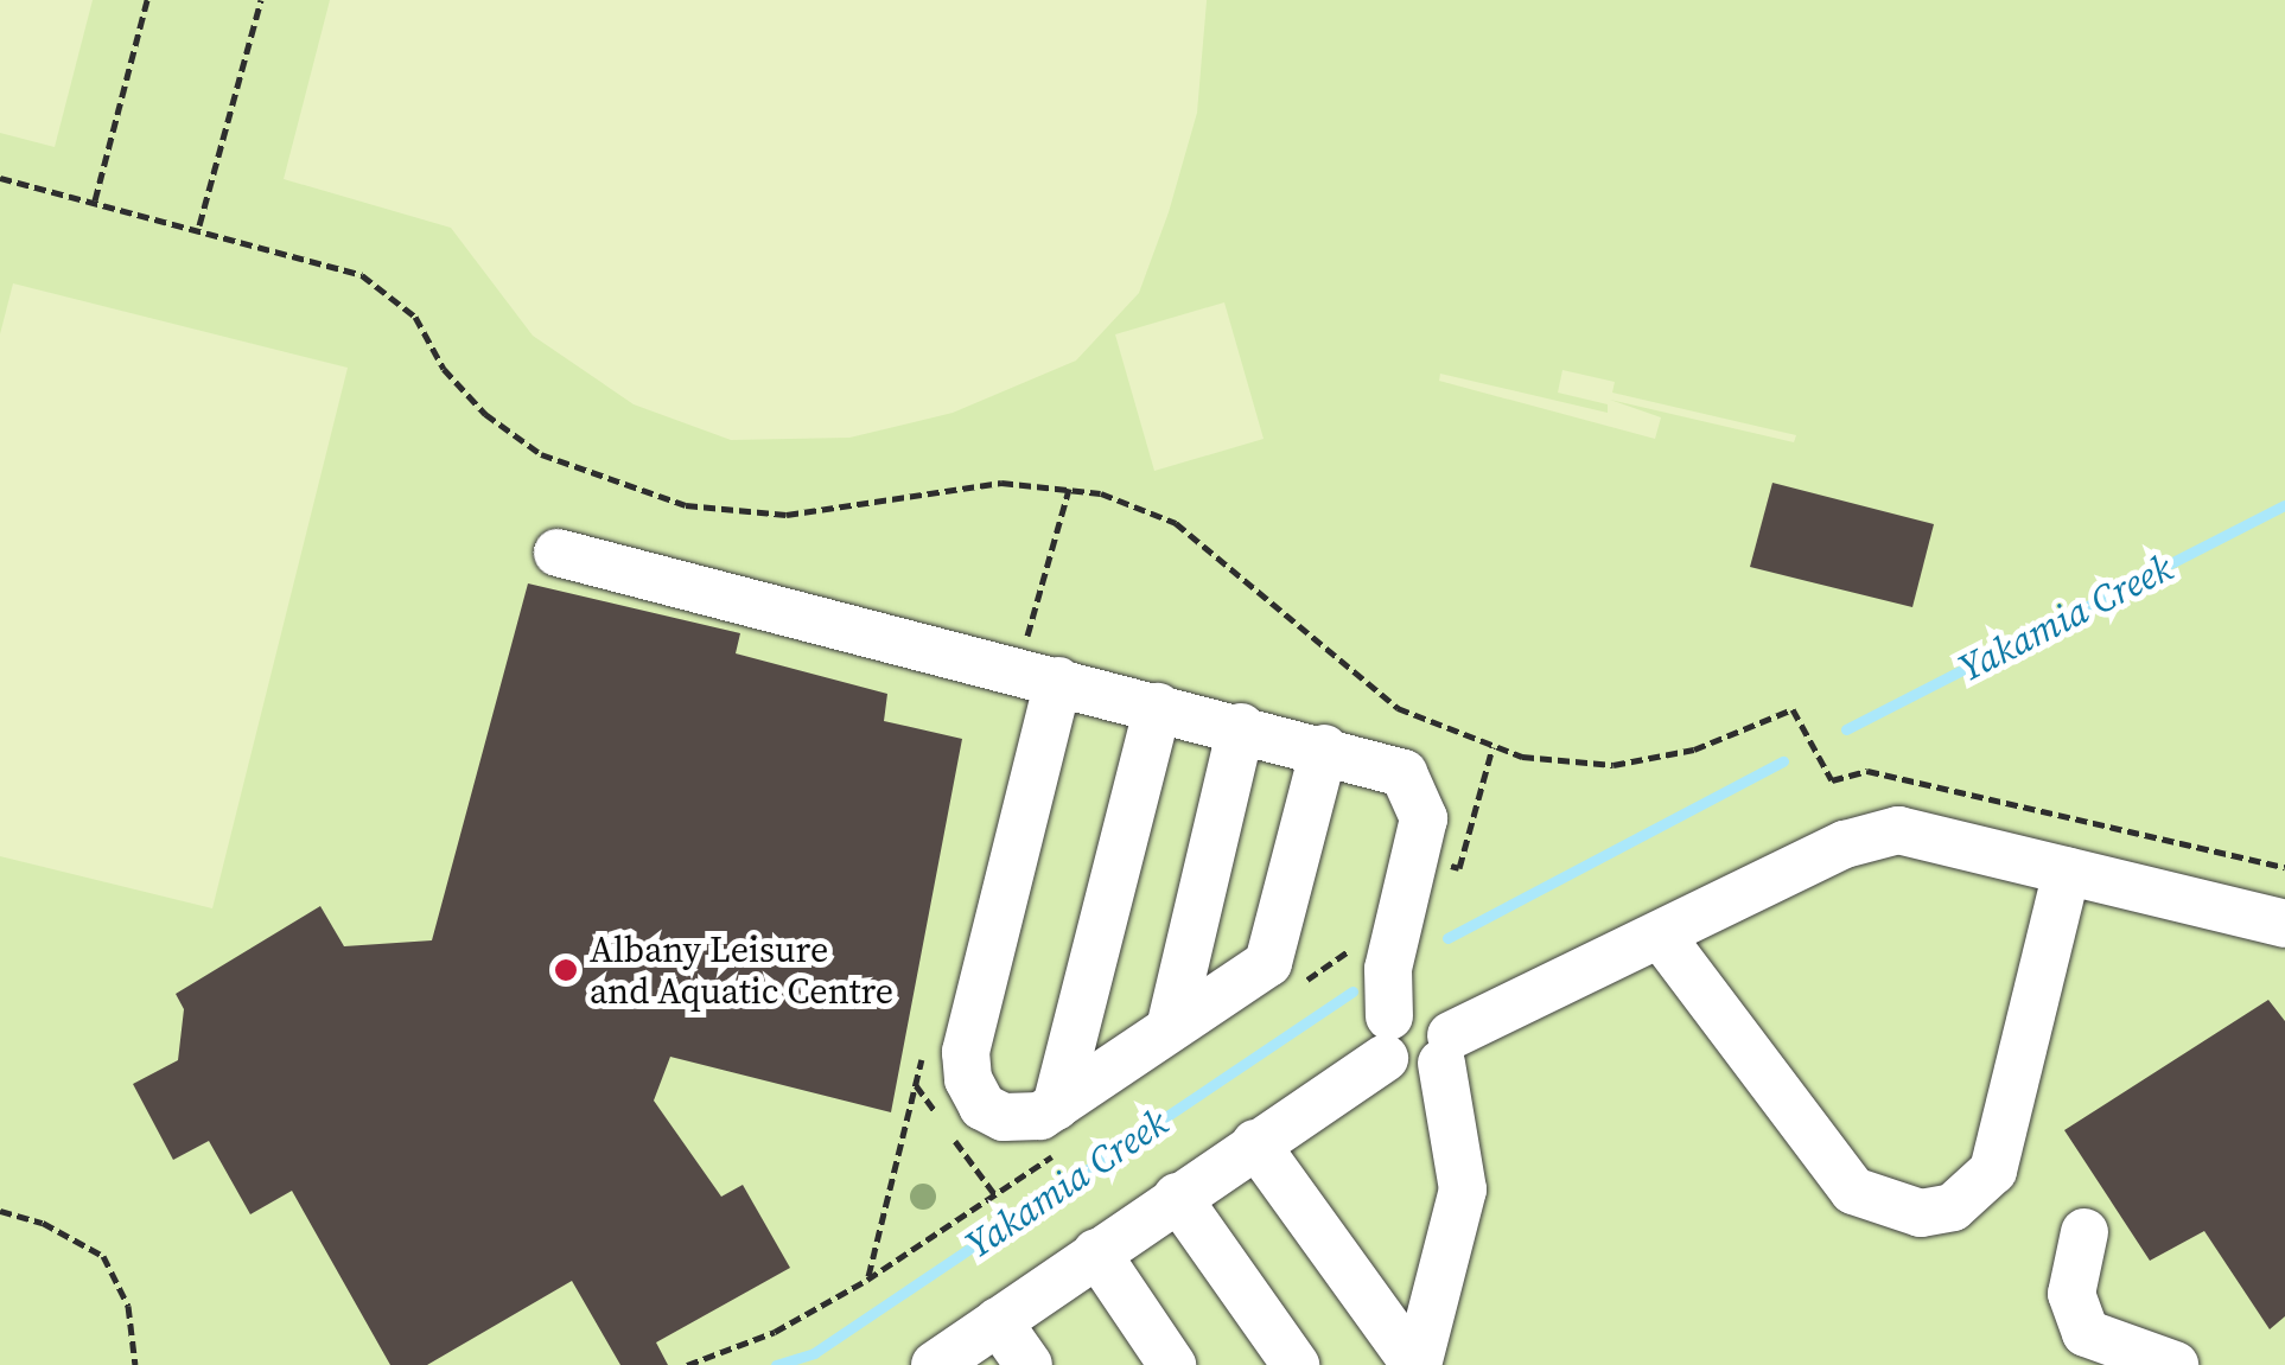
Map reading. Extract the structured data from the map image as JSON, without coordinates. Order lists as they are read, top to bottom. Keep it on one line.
{"water":["Yakamia Creek"],"places":["Albany Leisure and Aquatic Centre"]}
